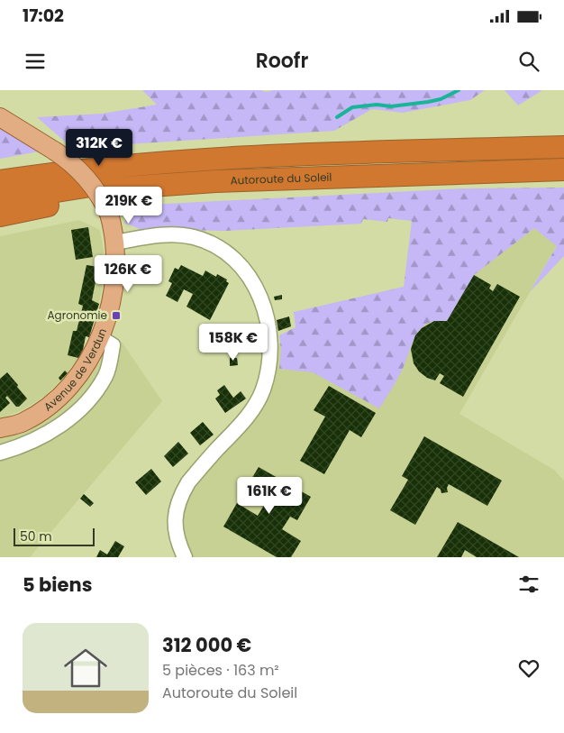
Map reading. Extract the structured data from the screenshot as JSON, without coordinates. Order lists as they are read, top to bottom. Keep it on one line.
{"streets":{"highway":["Autoroute du Soleil"],"main road":["Avenue de Verdun"]},"places":{"transit":["Agronomie"]},"scale_bar":"50 m","page":{"status":"17:02","header":"Roofr","price":["312K €","219K €","126K €","158K €","161K €"],"scale":"50 m","heading":"5 biens","list":[{"name":"312 000 €","note":"5 pièces · 163 m² · Autoroute du Soleil"}]}}
